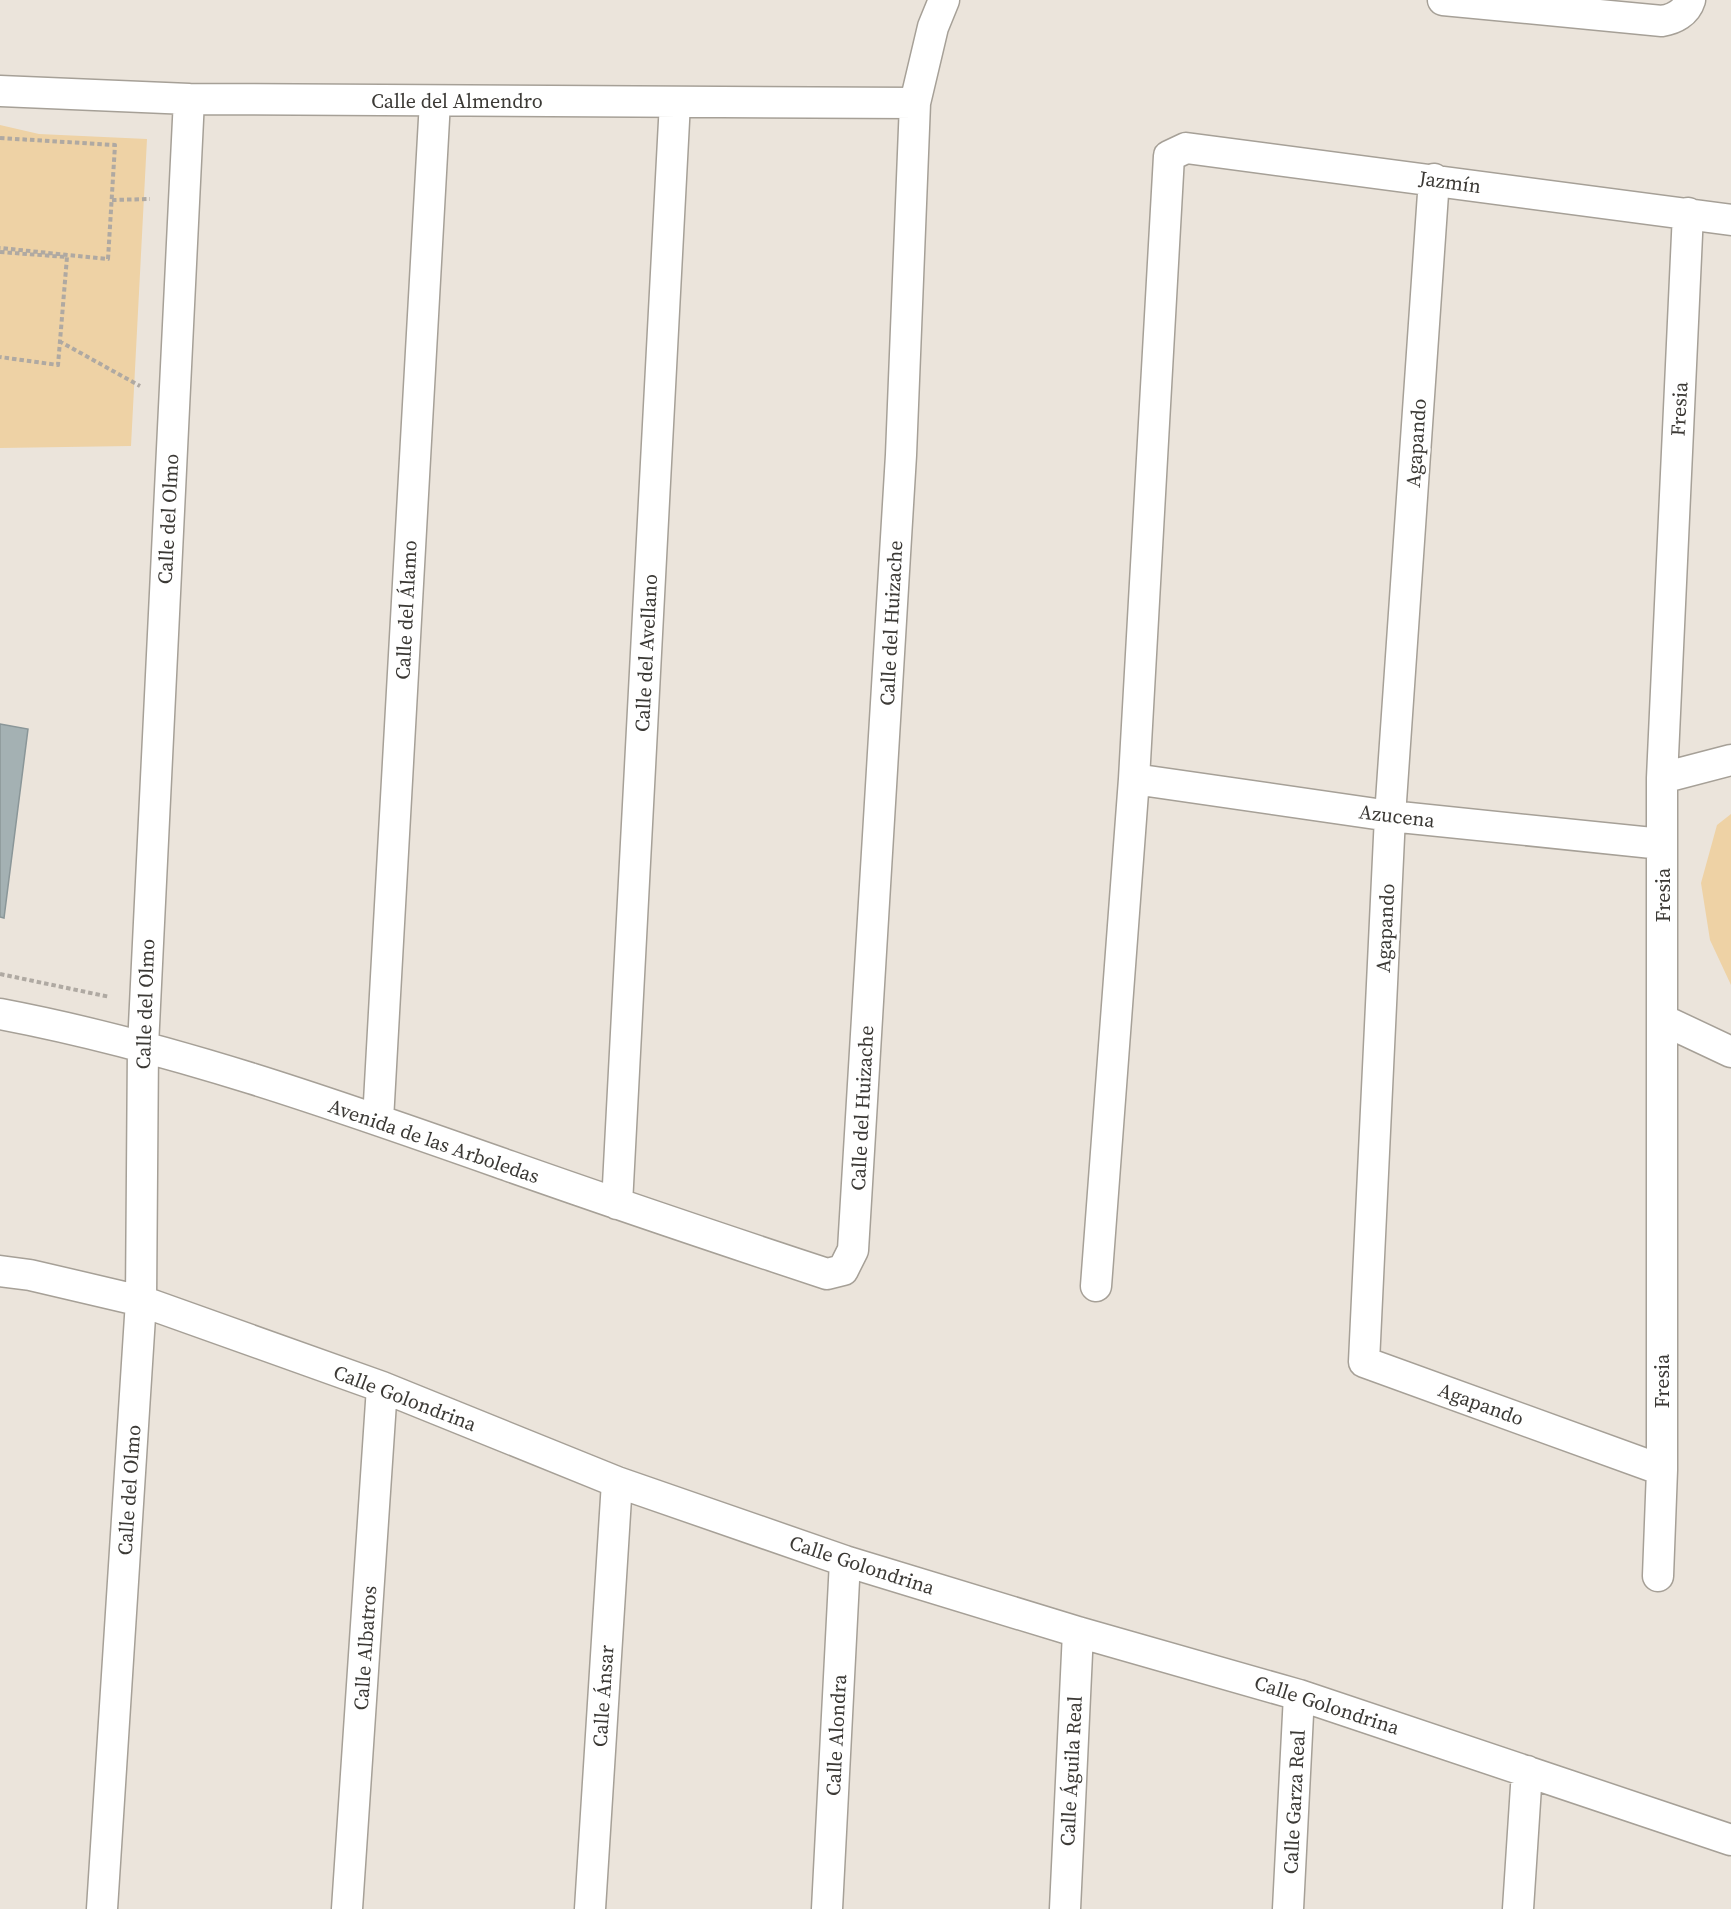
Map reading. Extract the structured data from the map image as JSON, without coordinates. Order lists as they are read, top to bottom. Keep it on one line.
{"streets":{"street":["Calle del Almendro","Jazmín","Fresia","Agapando","Calle del Olmo","Calle del Álamo","Calle del Huizache","Calle del Avellano","Azucena","Avenida de las Arboledas","Calle Golondrina","Calle Albatros","Calle Ánsar","Calle Alondra","Calle Águila Real","Calle Garza Real"]},"crossings":[["Calle del Almendro","Calle del Olmo"],["Calle del Almendro","Calle del Álamo"],["Calle del Almendro","Calle del Huizache"],["Calle del Almendro","Calle del Avellano"],["Jazmín","Fresia"],["Jazmín","Agapando"],["Jazmín","Azucena"],["Fresia","Agapando"],["Fresia","Azucena"],["Agapando","Azucena"],["Calle del Olmo","Avenida de las Arboledas"],["Calle del Olmo","Calle Golondrina"],["Calle del Álamo","Avenida de las Arboledas"],["Calle del Huizache","Avenida de las Arboledas"],["Calle del Avellano","Avenida de las Arboledas"],["Calle Golondrina","Calle Albatros"],["Calle Golondrina","Calle Ánsar"],["Calle Golondrina","Calle Alondra"],["Calle Golondrina","Calle Águila Real"],["Calle Golondrina","Calle Garza Real"]]}
